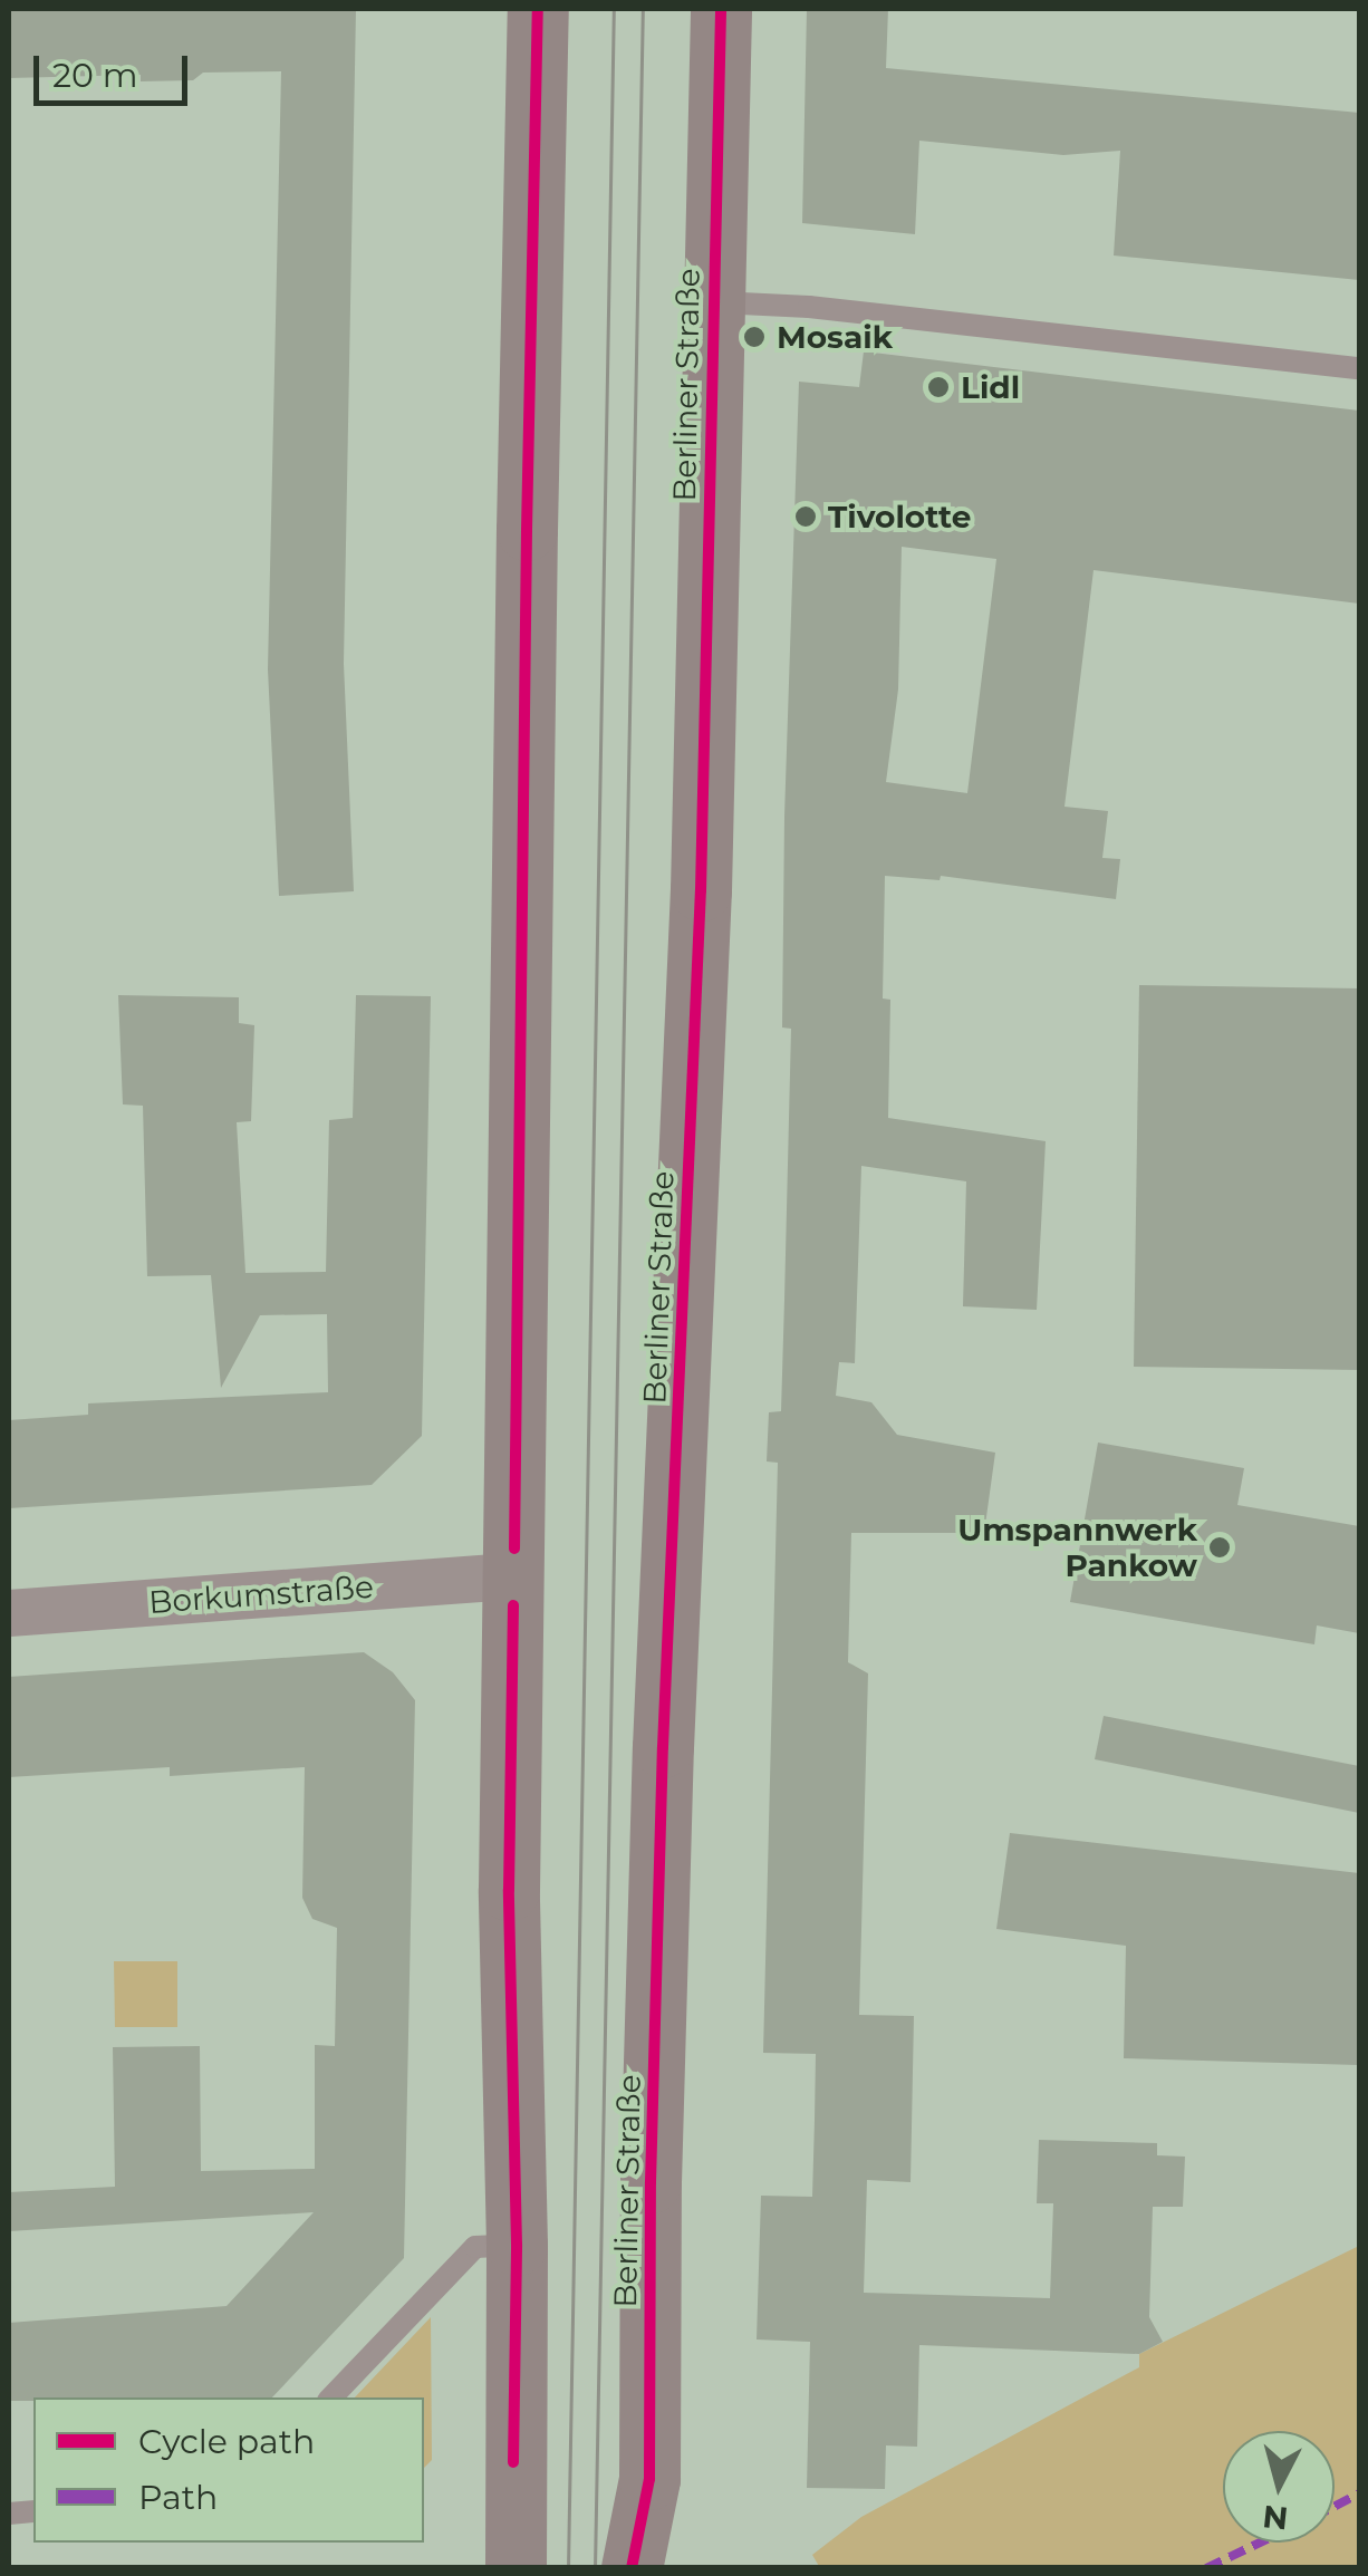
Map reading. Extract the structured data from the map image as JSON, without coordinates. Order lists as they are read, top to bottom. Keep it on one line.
{"streets":{"main road":["Berliner Straße"],"street":["Borkumstraße"]},"places":["Mosaik","Lidl","Tivolotte","Umspannwerk Pankow"],"legend":["Cycle path","Path"],"scale_bar":"20 m","north":"bottom"}
